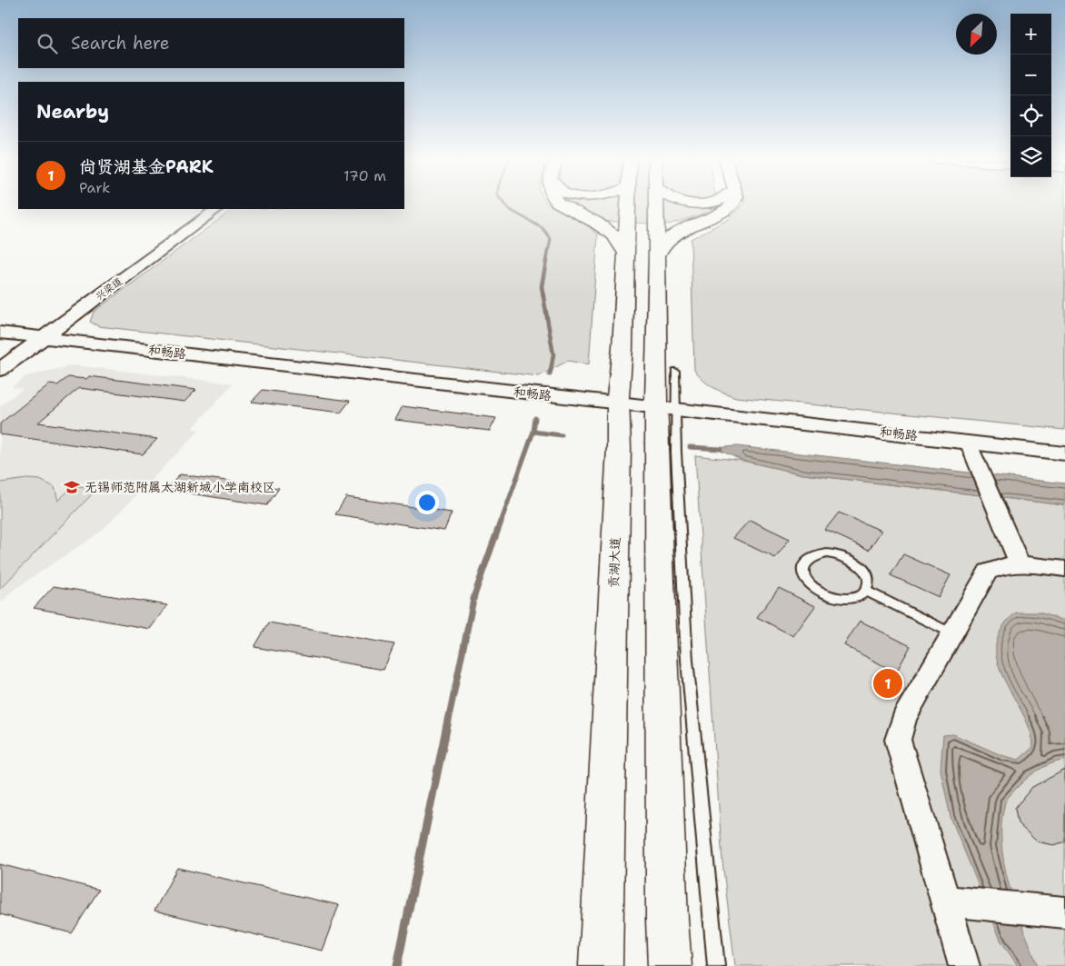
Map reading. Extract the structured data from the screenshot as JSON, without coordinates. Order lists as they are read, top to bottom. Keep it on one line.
{"streets":{"main road":["贡湖大道"],"street":["兴梁道","和畅路"]},"crossings":[["兴梁道","和畅路"],["和畅路","贡湖大道"]],"places":{"school or university":["无锡师范附属太湖新城小学南校区"]},"north":"bottom left","page":{"map_buttons":["+","−"],"search":"Search here","heading":"Nearby","list":[{"mark":"1","name":"尚贤湖基金PARK","note":"Park","value":"170 m"}],"pins":"1"}}
